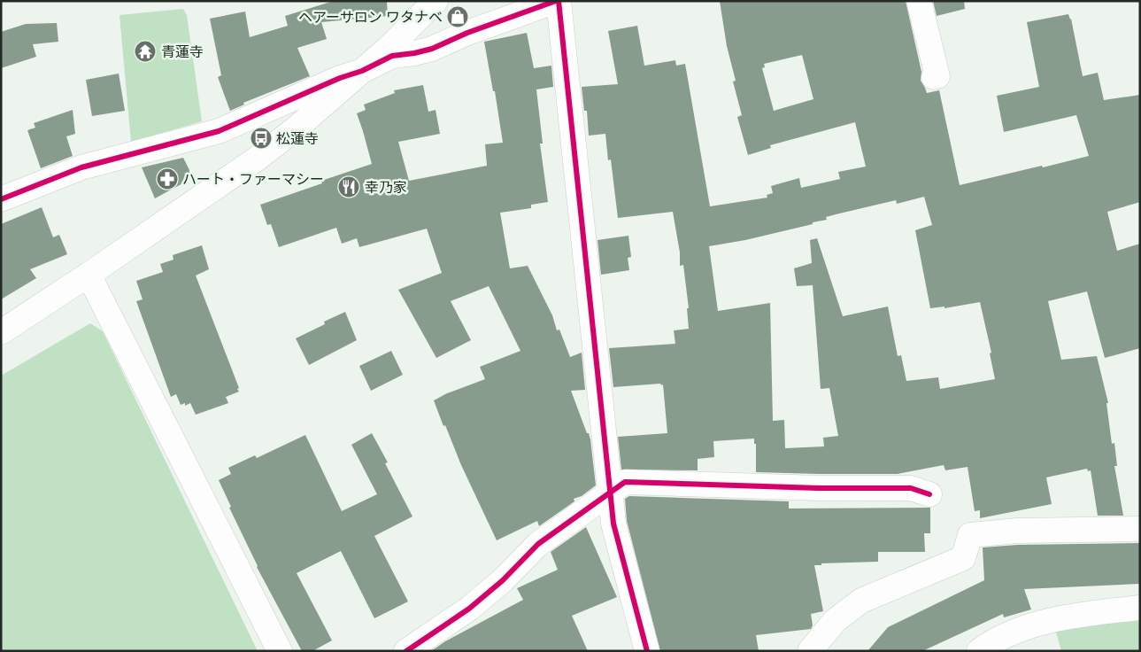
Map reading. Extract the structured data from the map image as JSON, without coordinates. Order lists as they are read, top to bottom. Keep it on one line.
{"places":{"shop":["ヘアーサロン ワタナベ"],"temple":["青蓮寺"],"bus stop":["松蓮寺"],"pharmacy":["ハート・ファーマシー"],"restaurant":["幸乃家"]}}
